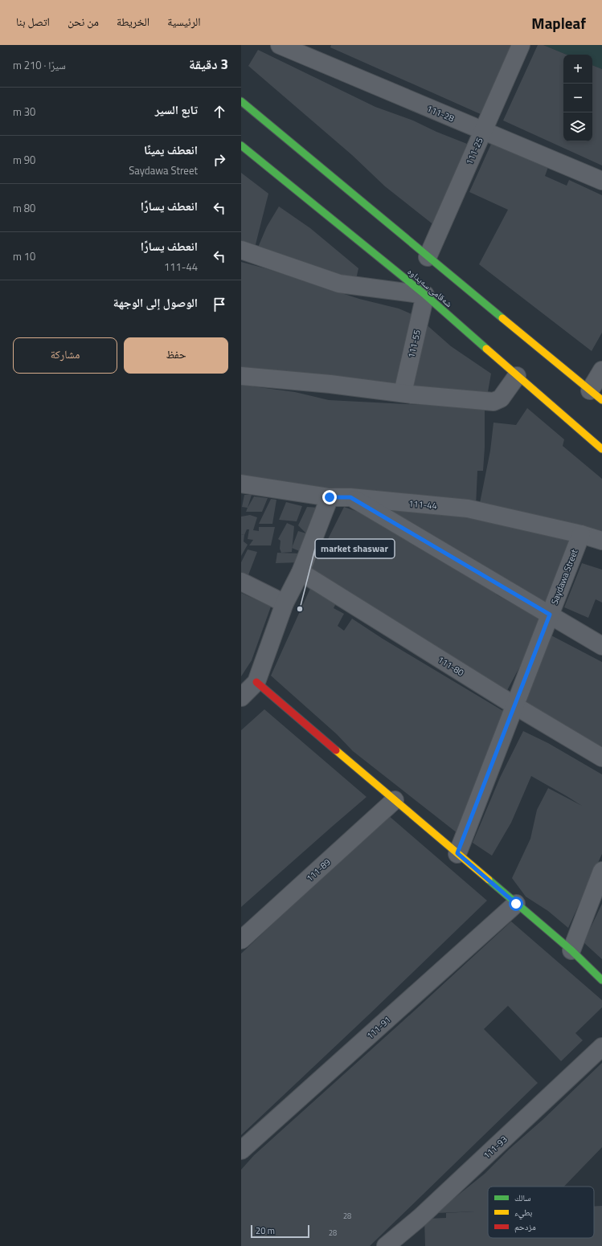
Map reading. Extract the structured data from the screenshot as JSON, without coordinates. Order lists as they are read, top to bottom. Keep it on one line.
{"streets":{"street":["111-28","111-25","شەقامی سەیداوە","111-55","111-44","Saydawa Street","111-80","111-89","111-91","111-93"]},"crossings":[["111-28","111-25"],["شەقامی سەیداوە","111-55"],["111-44","Saydawa Street"],["Saydawa Street","111-80"]],"places":["market shaswar"],"house_numbers":["28","28"],"legend":["سالك","بطيء","مزدحم"],"scale_bar":"20 m","page":{"header":"Mapleaf","nav":["الرئيسية","الخريطة","من نحن","اتصل بنا"],"heading":["3 دقيقة","سيرًا · 210 m"],"map_buttons":["+","−"],"list":[["تابع السير","30 m"],["انعطف يمينًا","Saydawa Street","90 m"],["انعطف يسارًا","80 m"],["انعطف يسارًا","111-44","10 m"],"الوصول إلى الوجهة"],"buttons":["حفظ","مشاركة"],"scale":"20 m"}}
